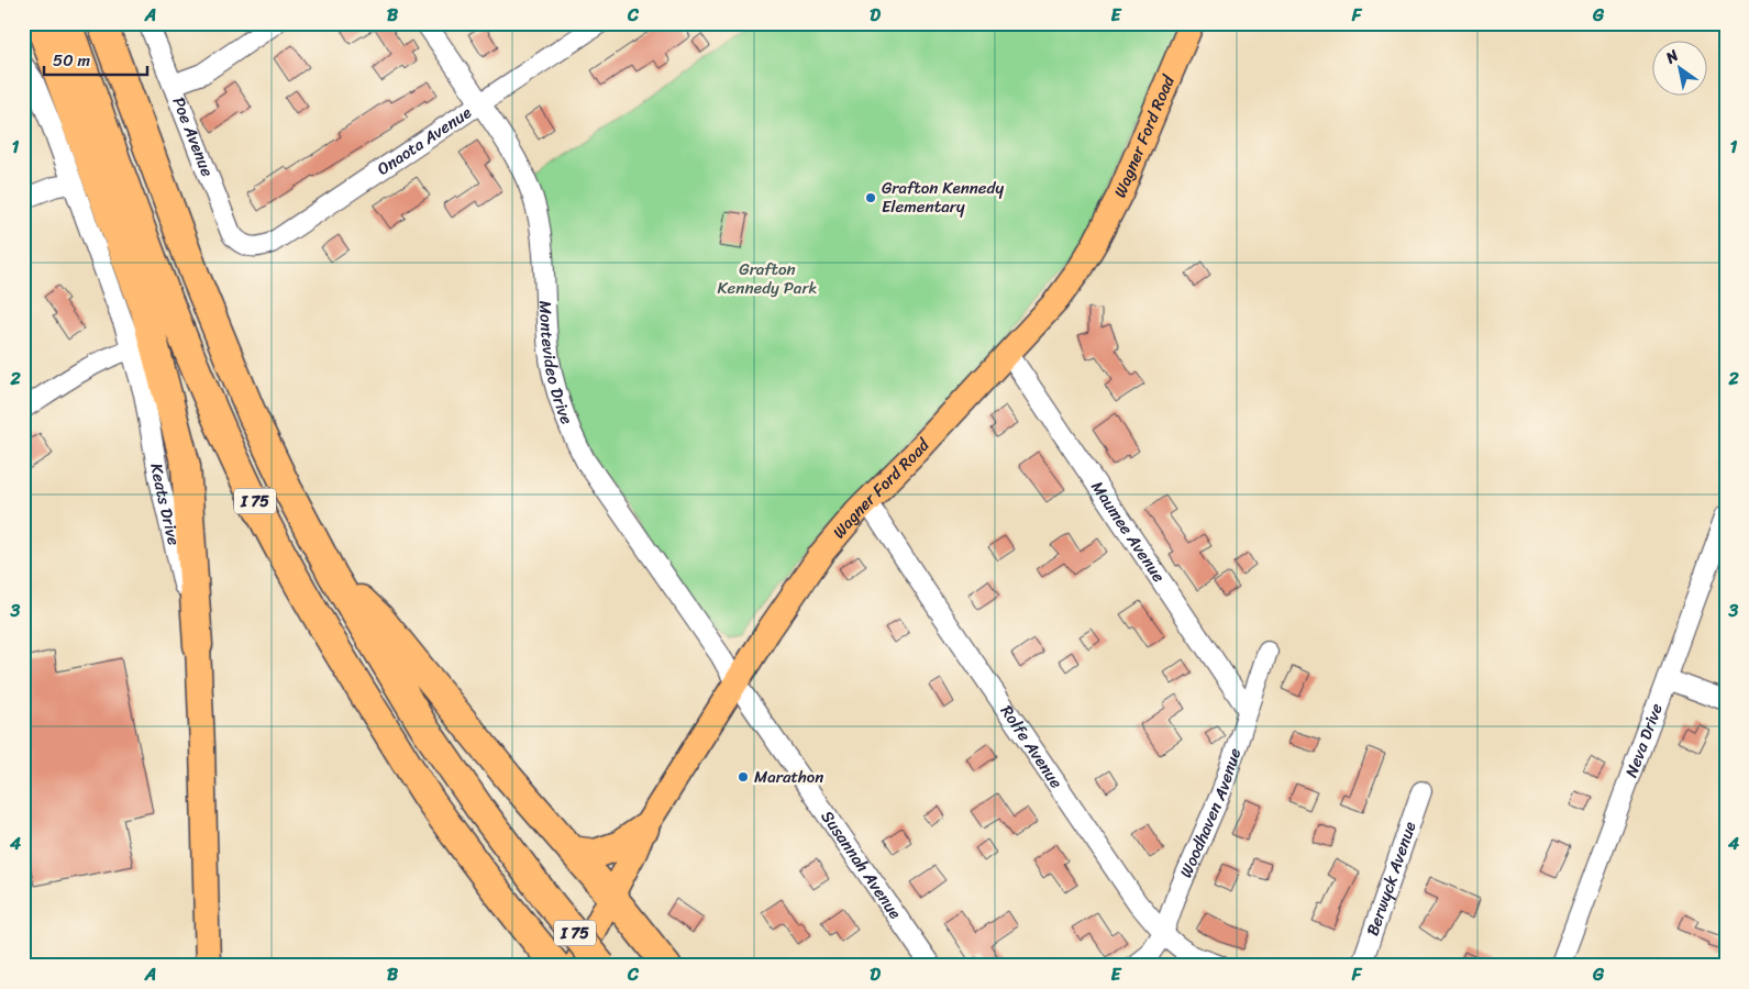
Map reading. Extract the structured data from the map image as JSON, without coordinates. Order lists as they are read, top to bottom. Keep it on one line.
{"streets":{"highway":["I 75"],"main road":["Wagner Ford Road","Keats Drive"],"street":["Poe Avenue","Onaota Avenue","Montevideo Drive","Maumee Avenue","Neva Drive","Rolfe Avenue","Woodhaven Avenue","Susannah Avenue","Berwyck Avenue"]},"crossings":[["Poe Avenue","Onaota Avenue"],["Wagner Ford Road","Montevideo Drive"],["Wagner Ford Road","Maumee Avenue"],["Wagner Ford Road","Rolfe Avenue"],["Wagner Ford Road","Susannah Avenue"],["Onaota Avenue","Montevideo Drive"],["Montevideo Drive","Susannah Avenue"],["Maumee Avenue","Woodhaven Avenue"],["Rolfe Avenue","Woodhaven Avenue"]],"parks":["Grafton Kennedy Park"],"places":["Grafton Kennedy Elementary","Marathon"],"scale_bar":"50 m","north":"top left","grid":{"columns":["A","B","C","D","E","F","G"],"rows":["1","2","3","4"]}}
